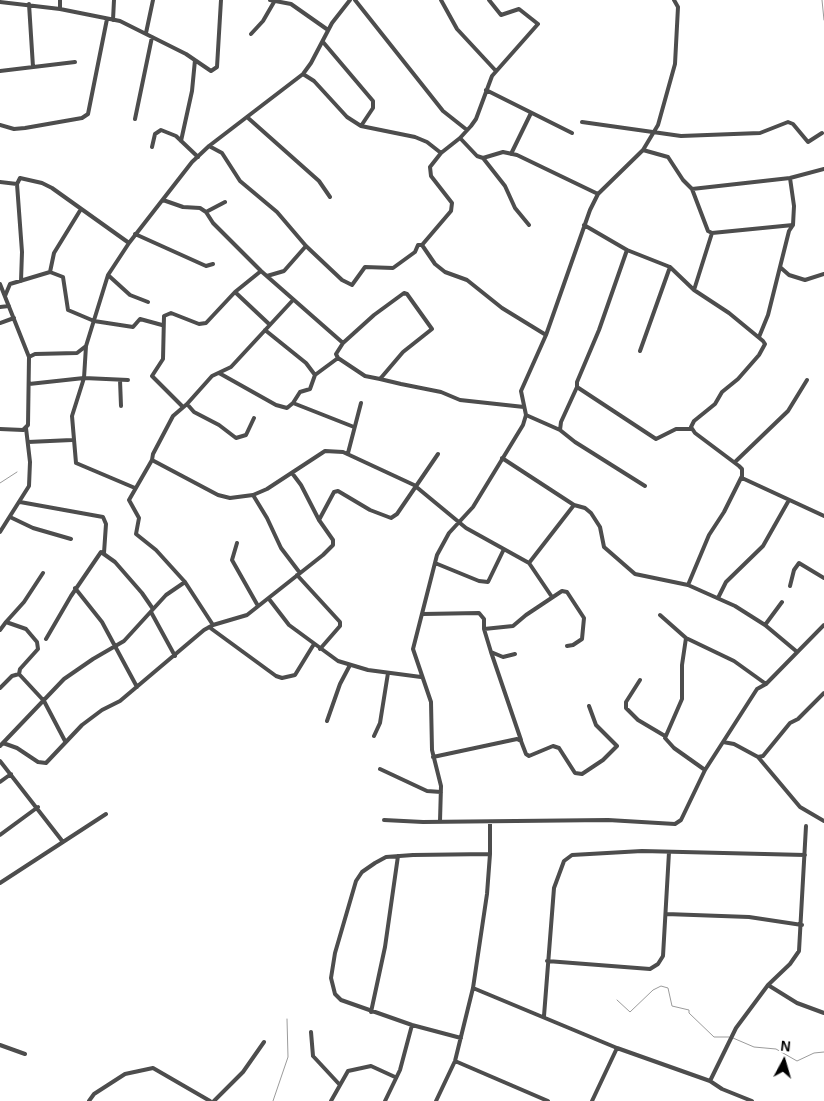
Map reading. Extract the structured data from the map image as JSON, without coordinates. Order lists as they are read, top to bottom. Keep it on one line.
{"north":"top"}
